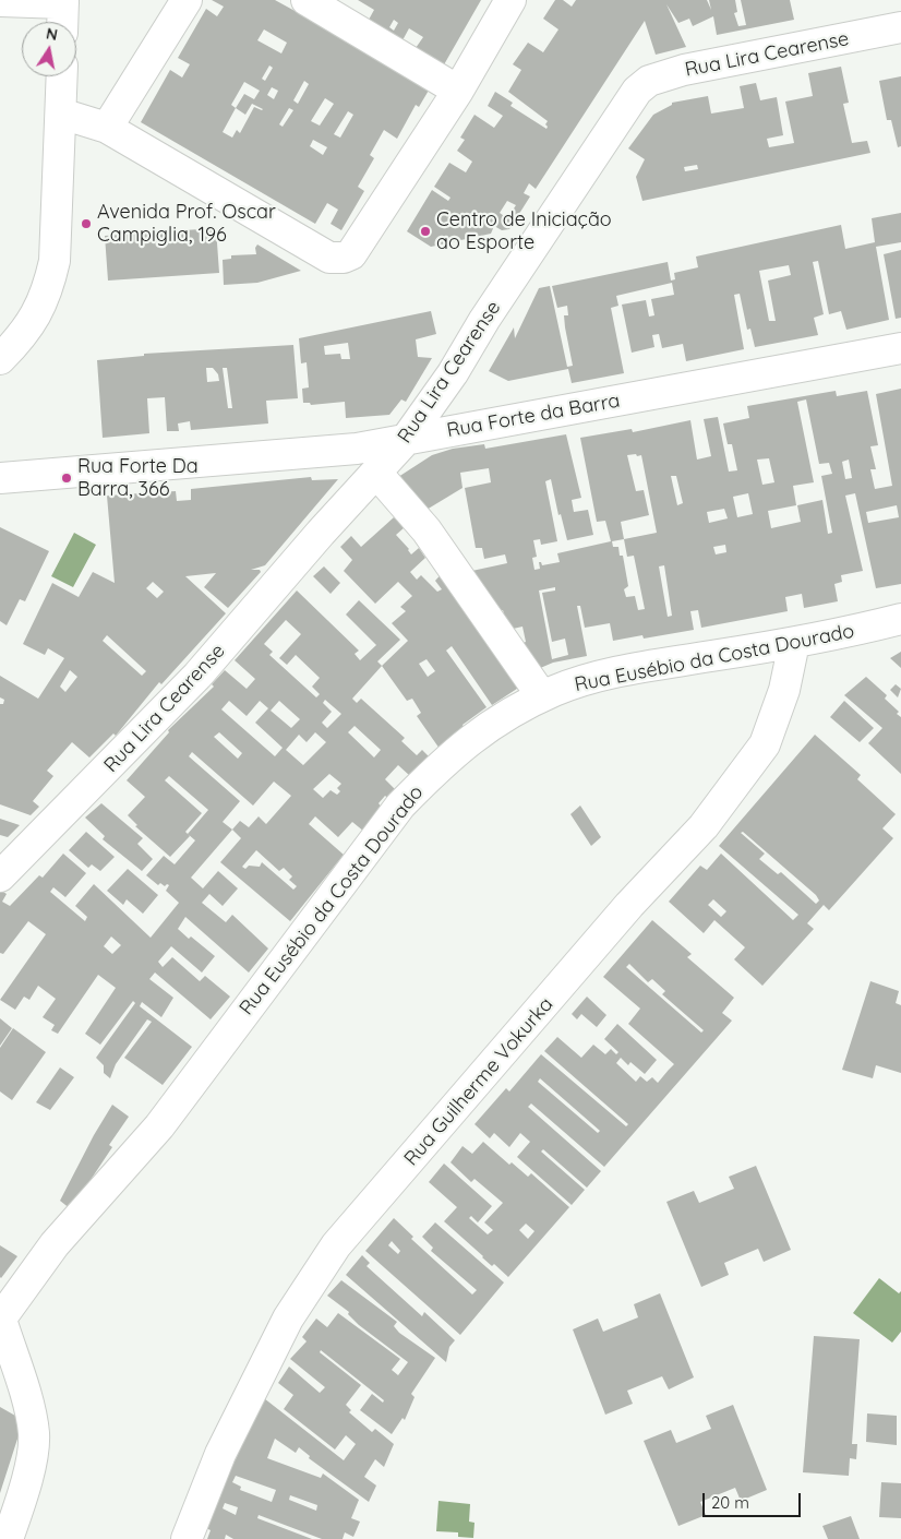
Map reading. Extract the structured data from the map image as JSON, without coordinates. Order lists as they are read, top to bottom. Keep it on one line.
{"streets":{"street":["Rua Lira Cearense","Rua Forte da Barra","Rua Eusébio da Costa Dourado","Rua Guilherme Vokurka"]},"crossings":[["Rua Lira Cearense","Rua Forte da Barra"],["Rua Eusébio da Costa Dourado","Rua Guilherme Vokurka"]],"places":["Avenida Prof. Oscar Campiglia, 196","Centro de Iniciação ao Esporte","Rua Forte Da Barra, 366"],"scale_bar":"20 m","north":"top"}
